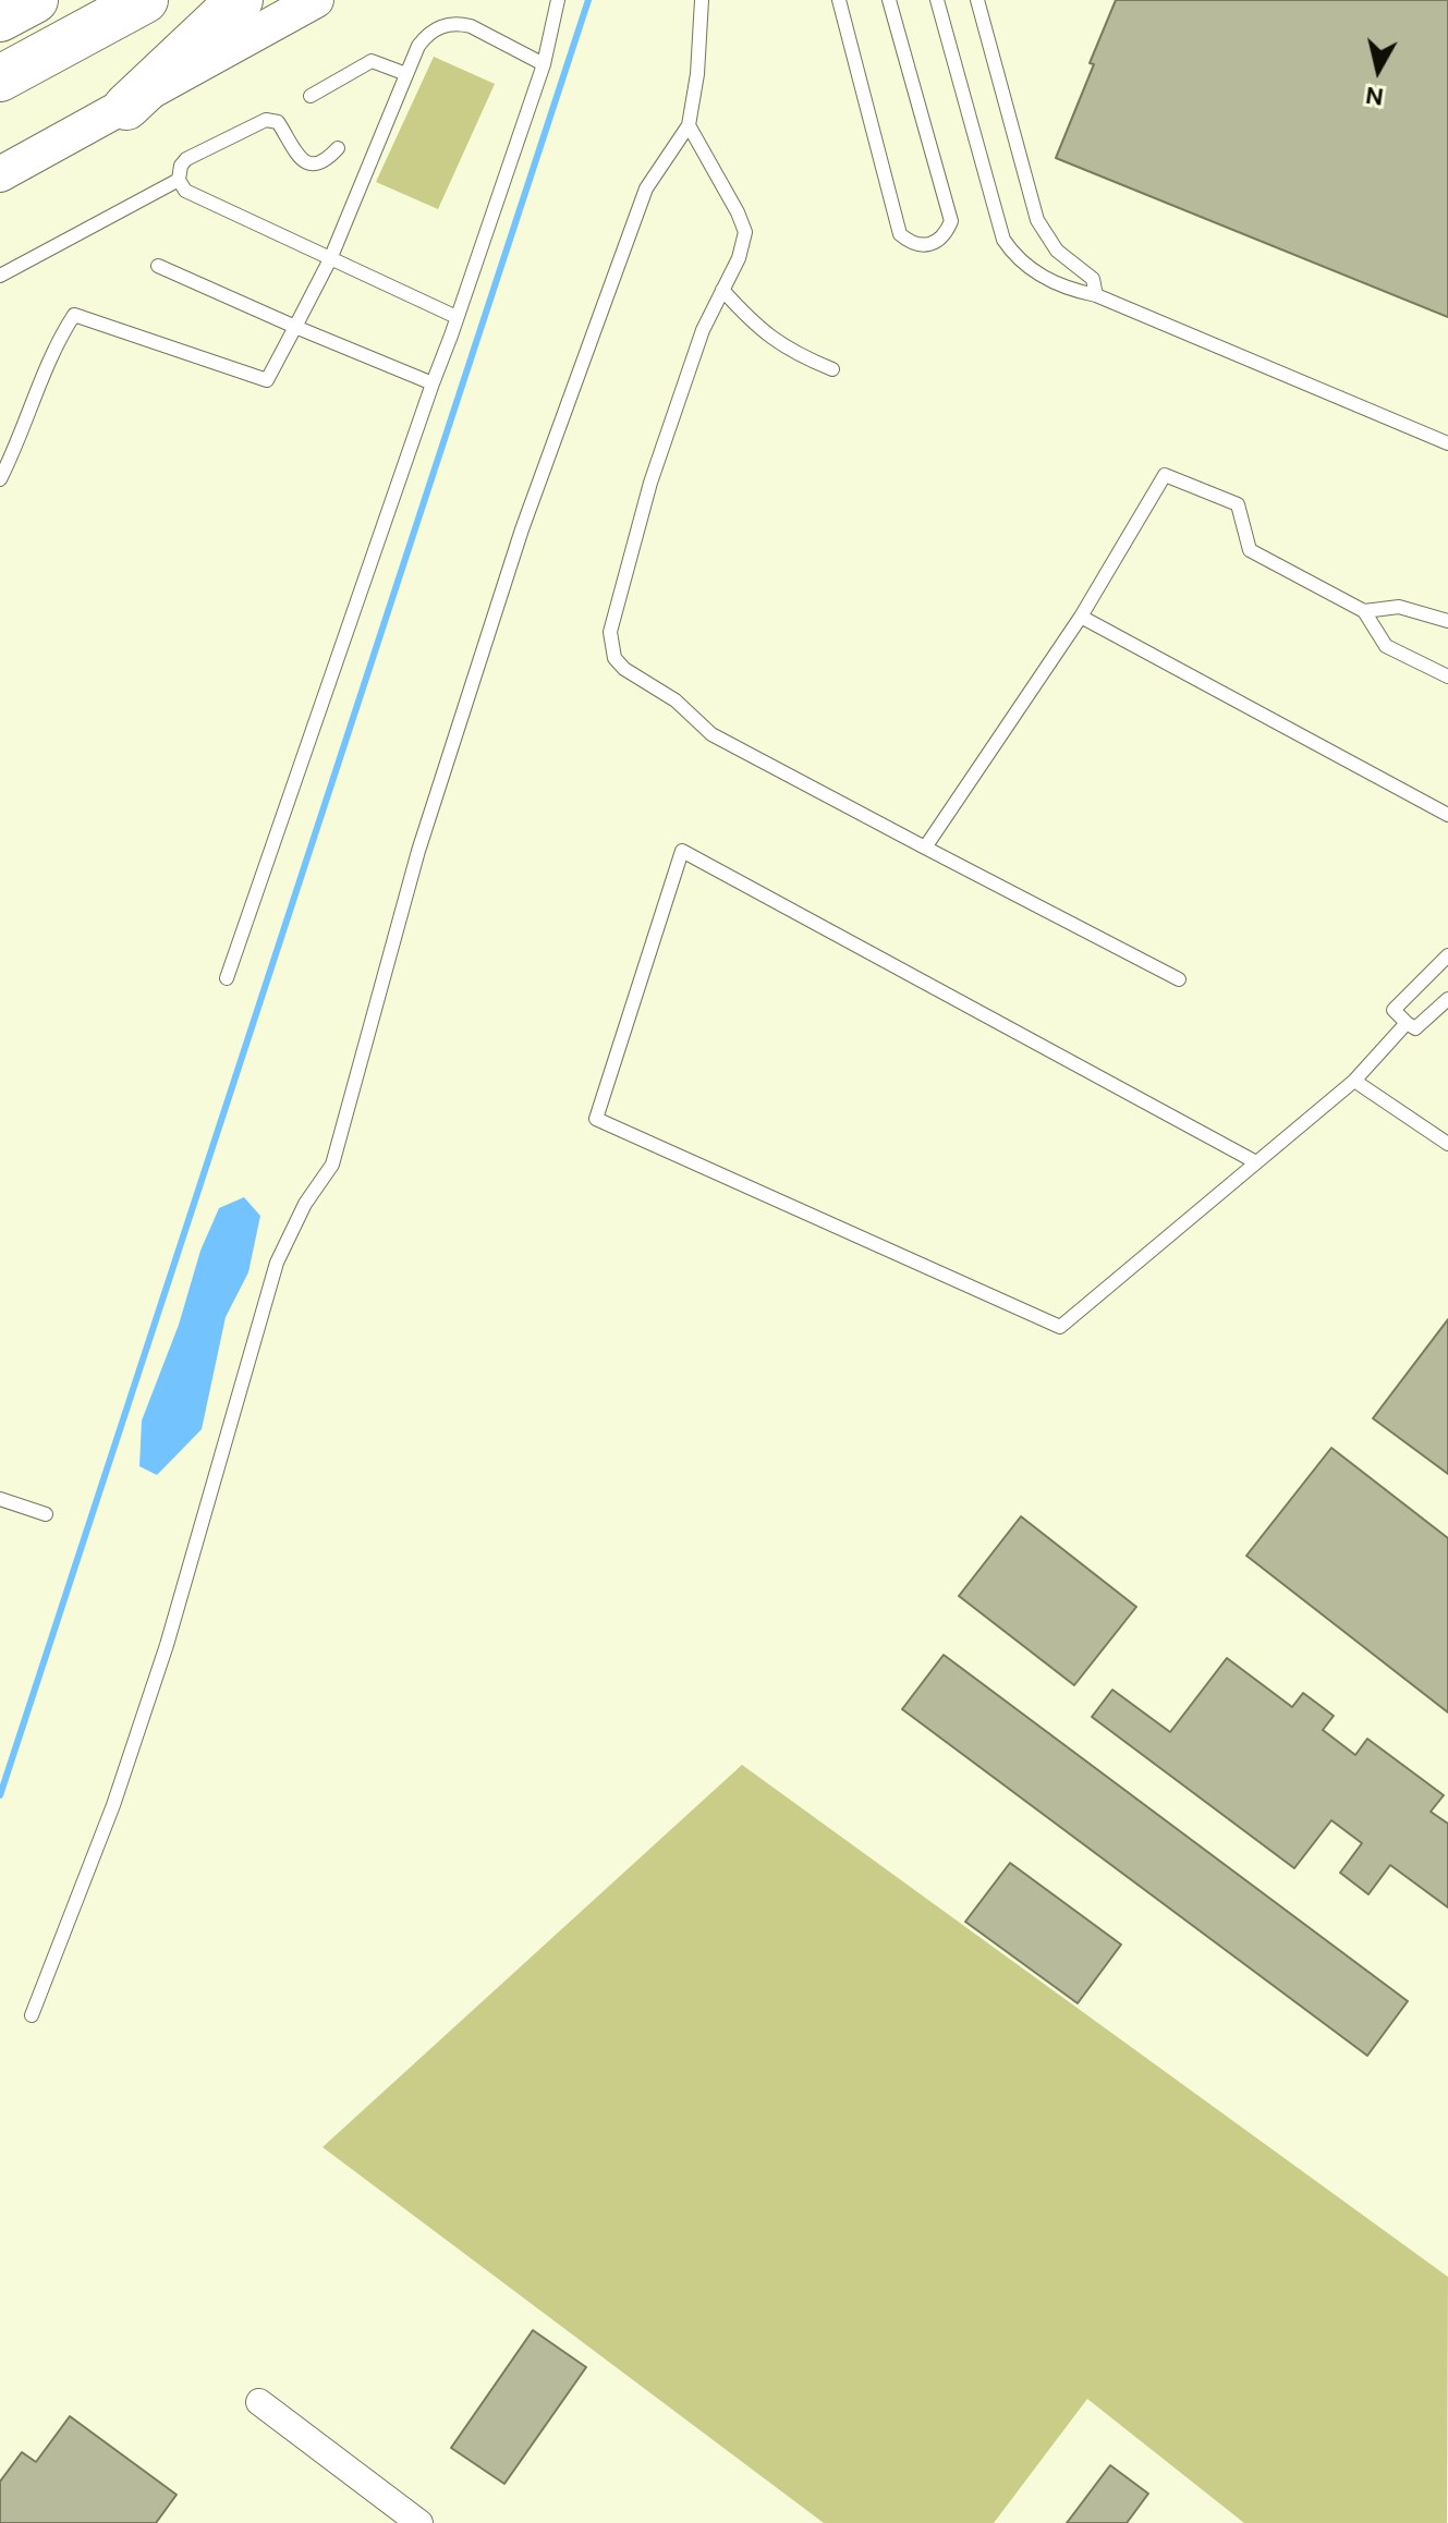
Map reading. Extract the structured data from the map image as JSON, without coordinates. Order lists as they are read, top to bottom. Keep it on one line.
{"north":"bottom"}
